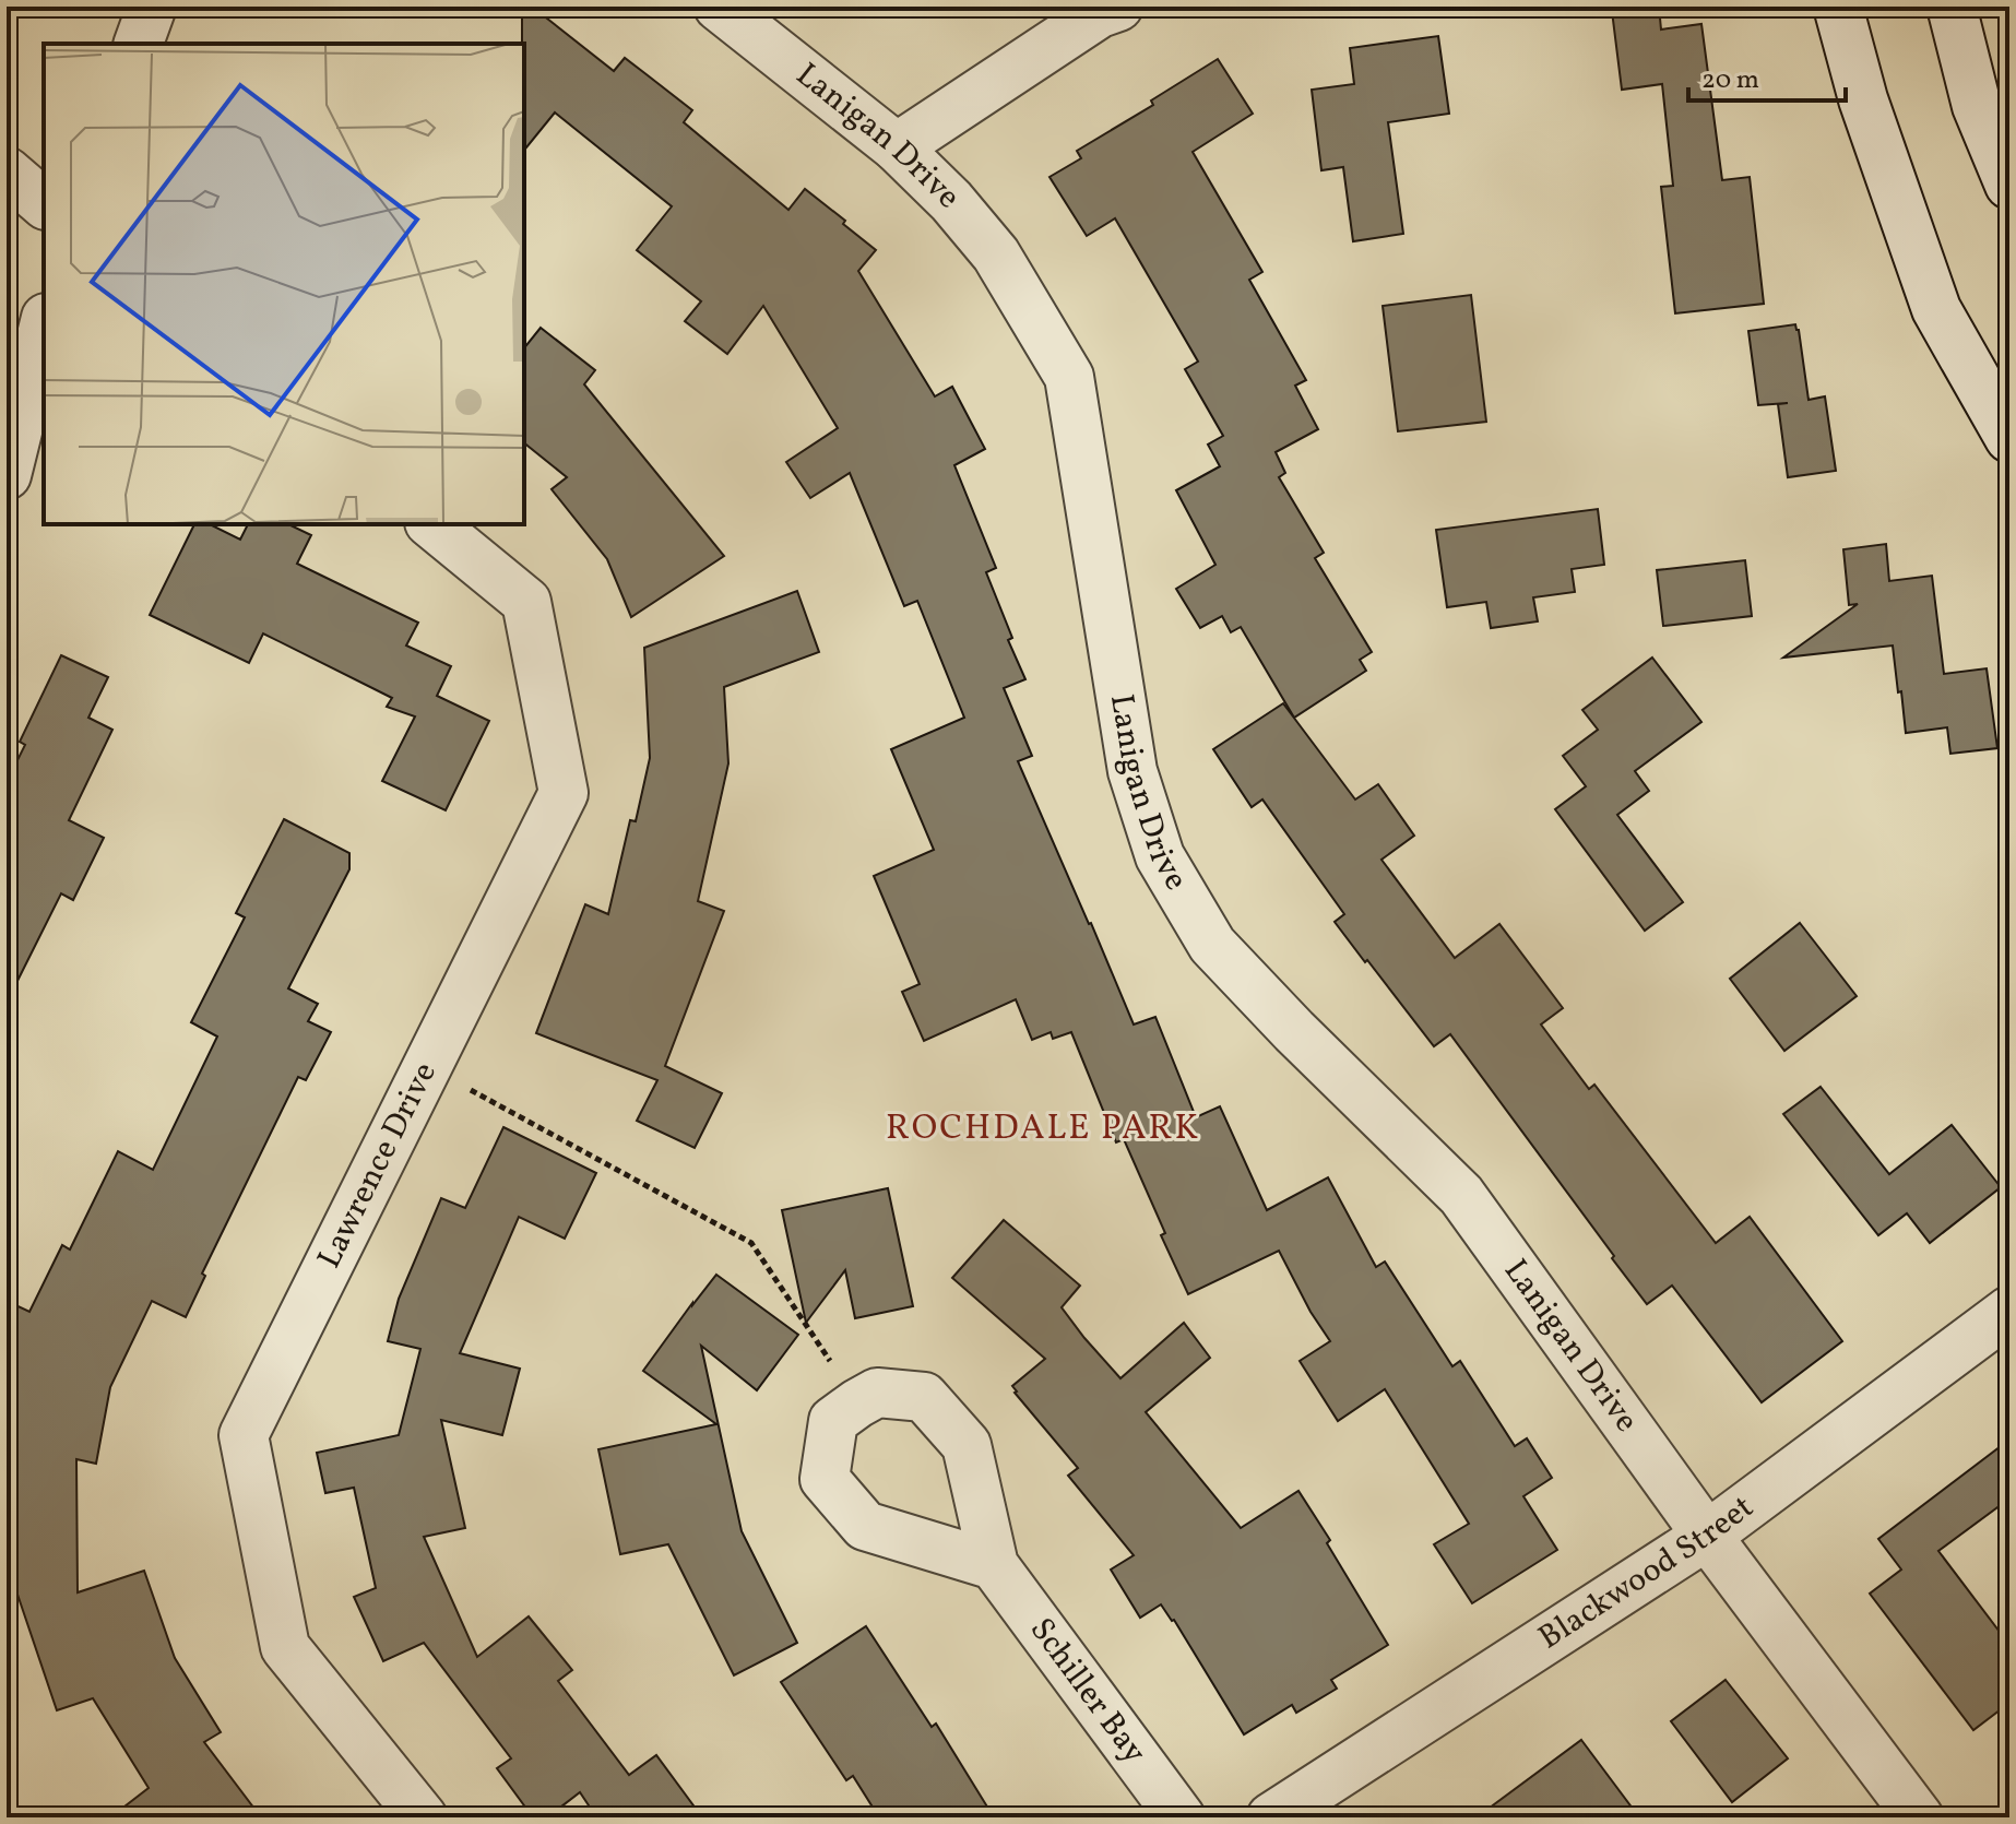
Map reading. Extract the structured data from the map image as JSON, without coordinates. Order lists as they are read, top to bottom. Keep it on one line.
{"streets":{"street":["Lanigan Drive","Lawrence Drive","Blackwood Street","Schiller Bay"]},"crossings":[["Lanigan Drive","Blackwood Street"]],"districts":["ROCHDALE PARK"],"scale_bar":"20 m"}
